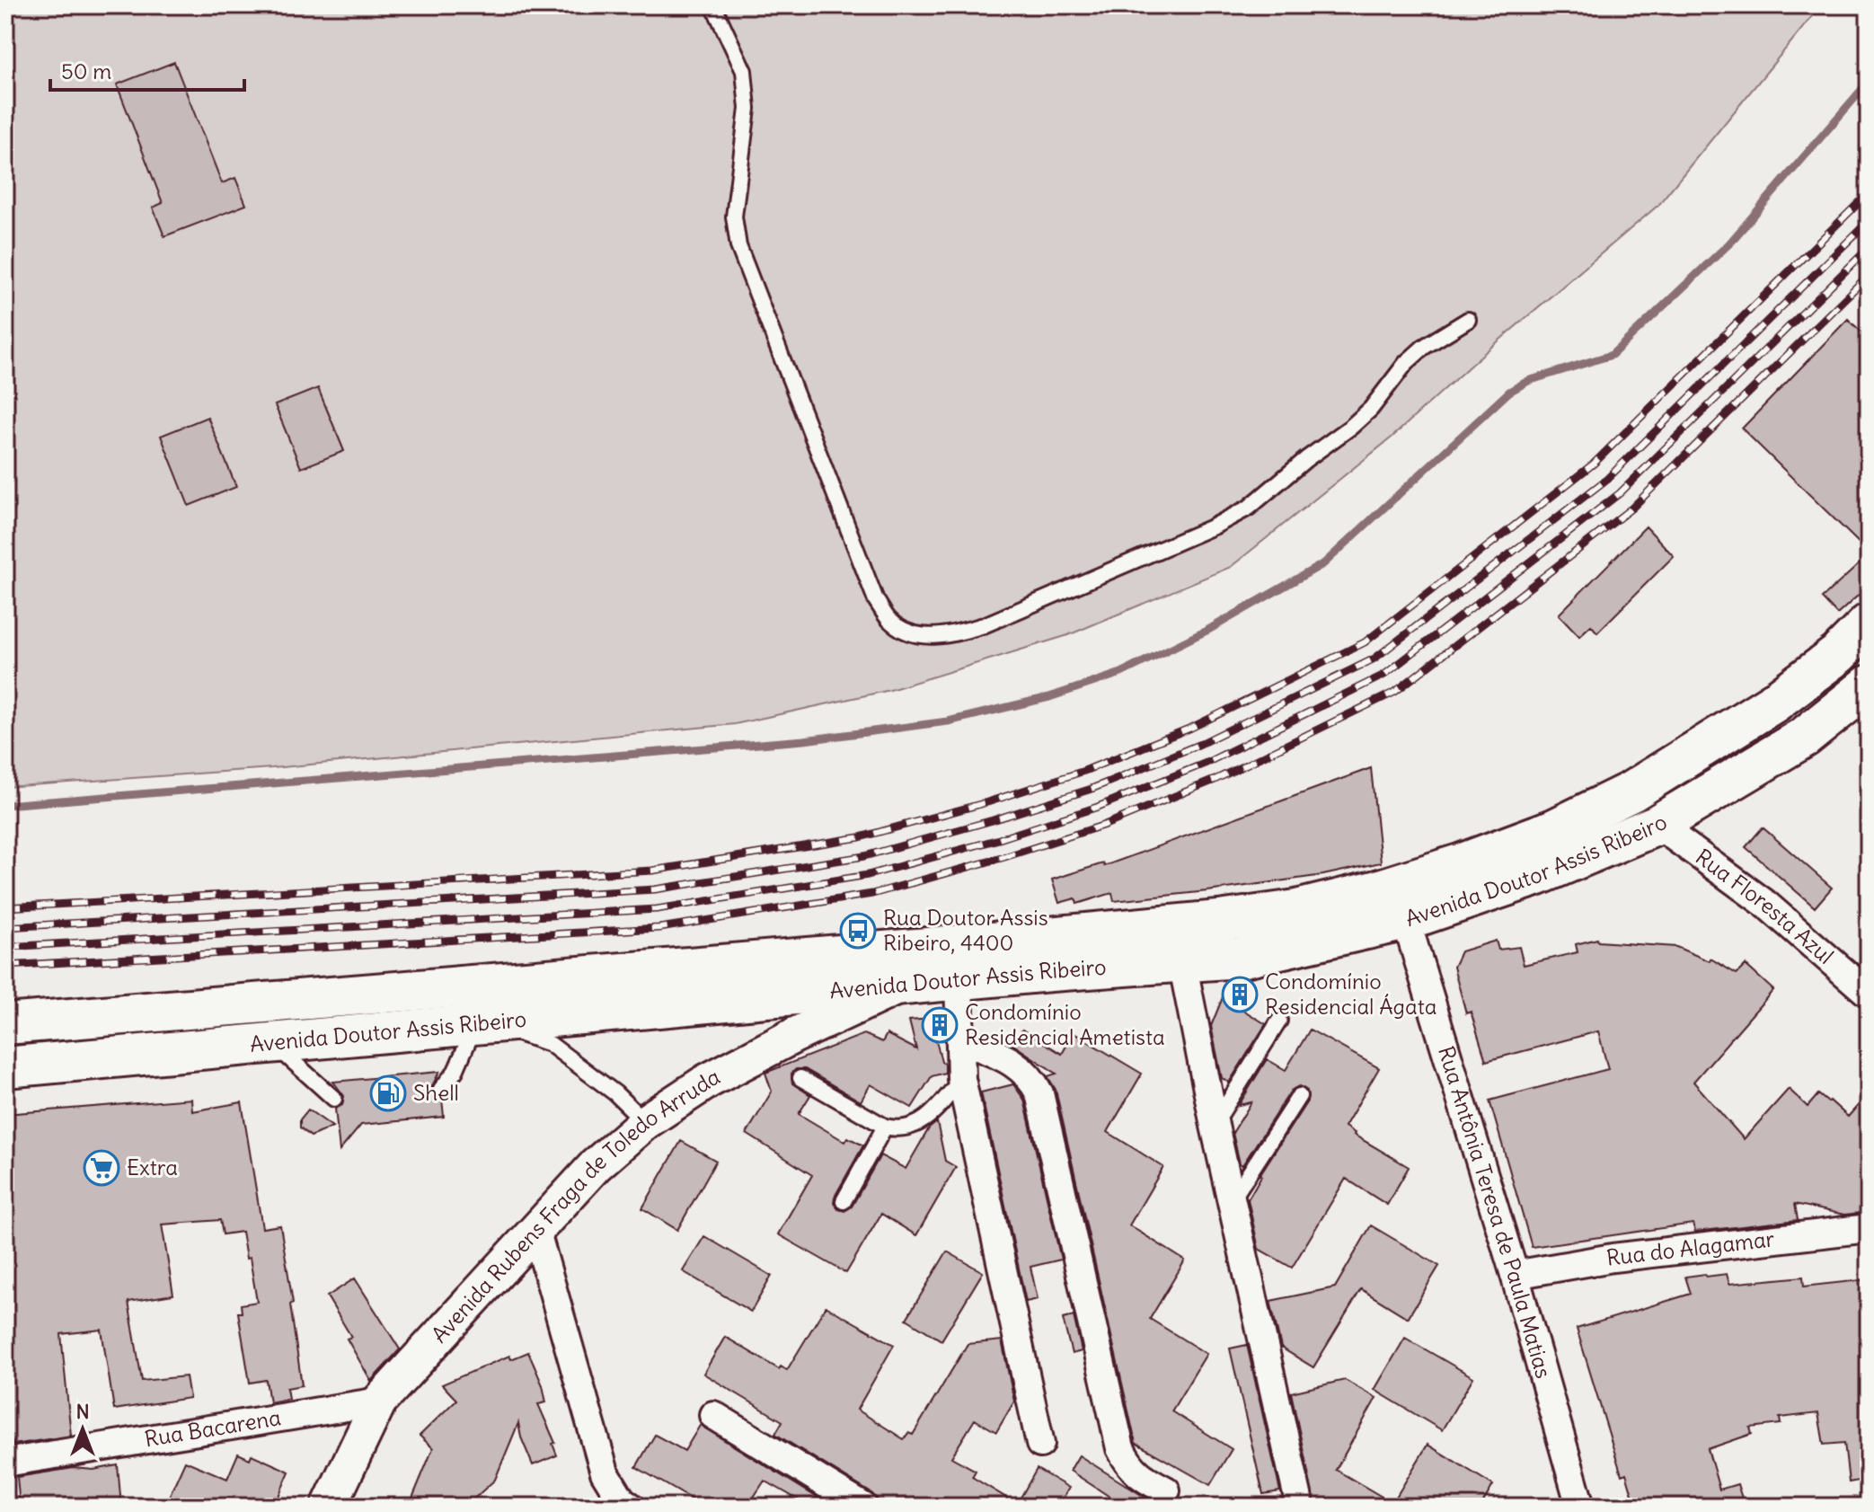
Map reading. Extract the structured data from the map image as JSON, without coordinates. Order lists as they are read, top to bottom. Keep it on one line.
{"streets":{"main road":["Avenida Doutor Assis Ribeiro"],"street":["Rua Floresta Azul","Avenida Rubens Fraga de Toledo Arruda","Rua Antônia Teresa de Paula Matias","Rua do Alagamar","Rua Bacarena"]},"crossings":[["Avenida Doutor Assis Ribeiro","Rua Floresta Azul"],["Avenida Doutor Assis Ribeiro","Avenida Rubens Fraga de Toledo Arruda"],["Avenida Doutor Assis Ribeiro","Rua Antônia Teresa de Paula Matias"],["Avenida Rubens Fraga de Toledo Arruda","Rua Bacarena"],["Rua Antônia Teresa de Paula Matias","Rua do Alagamar"]],"places":{"bus stop":["Rua Doutor Assis Ribeiro, 4400"],"building":["Condomínio Residencial Ágata","Condomínio Residencial Ametista"],"fuel station":["Shell"],"supermarket":["Extra"]},"scale_bar":"50 m","north":"top"}
